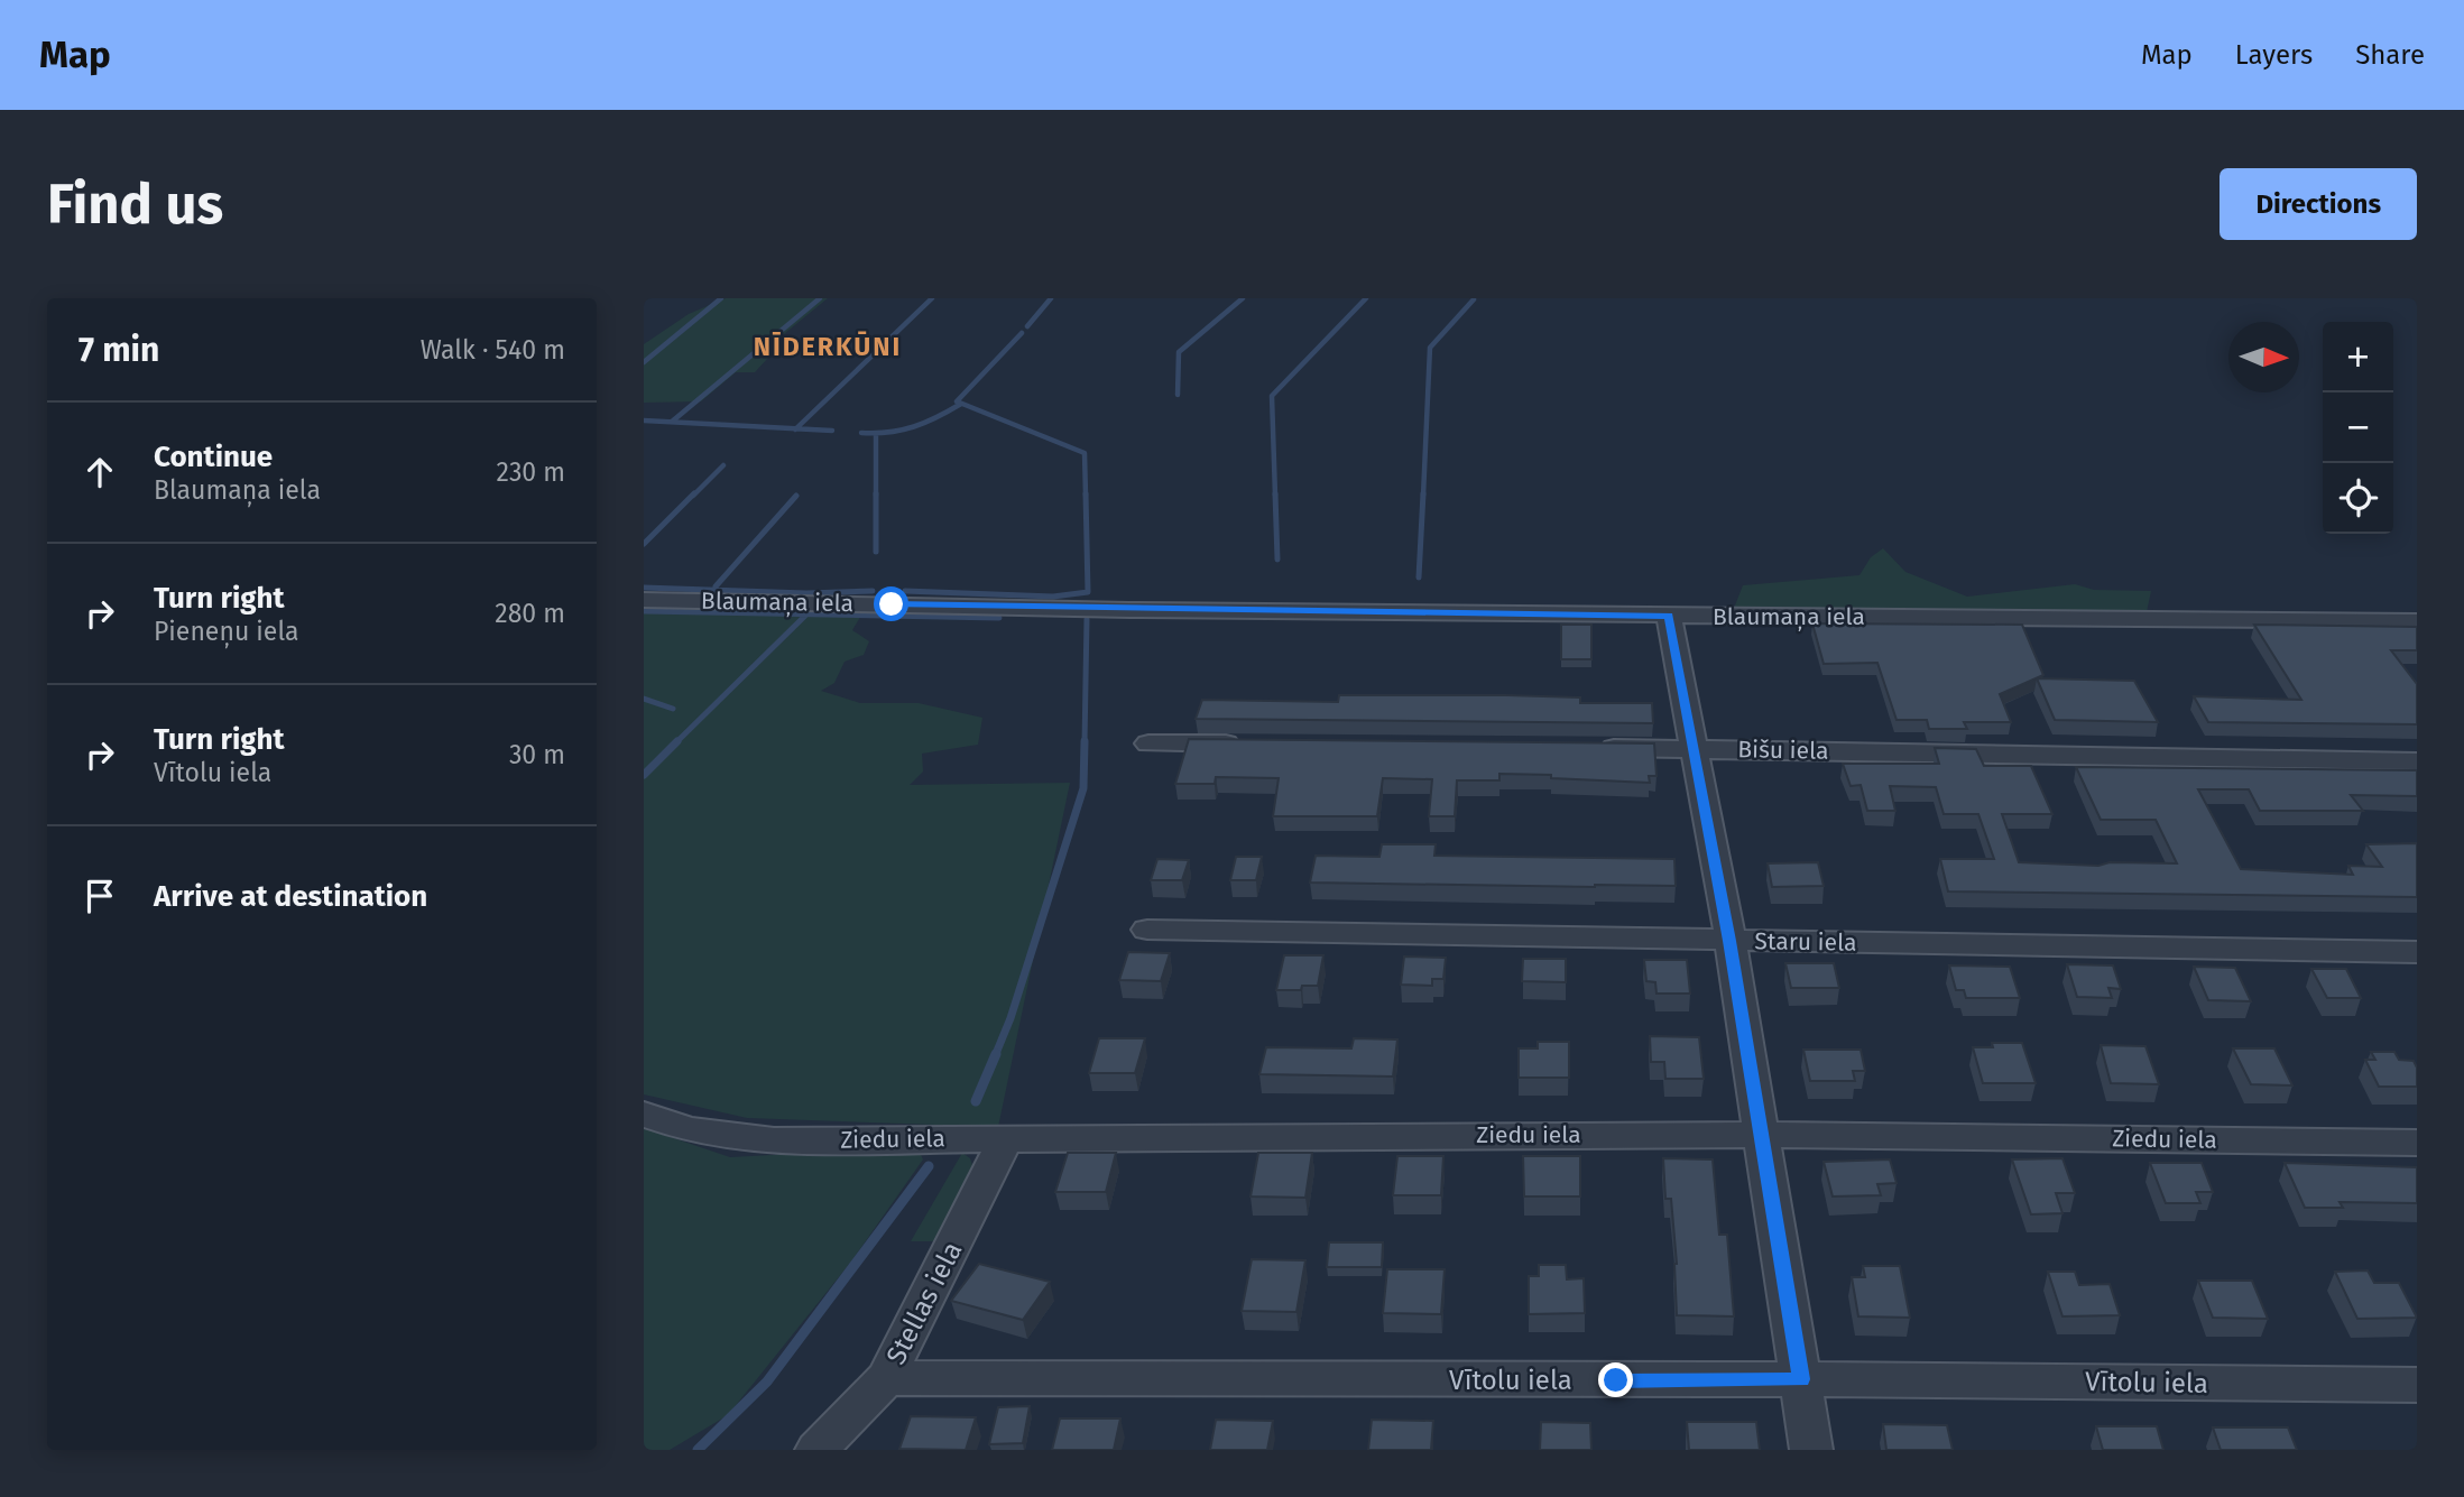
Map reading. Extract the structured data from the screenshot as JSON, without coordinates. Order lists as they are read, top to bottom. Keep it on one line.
{"streets":{"street":["Blaumaņa iela","Bišu iela","Staru iela","Ziedu iela","Stellas iela","Vītolu iela"]},"crossings":[["Ziedu iela","Stellas iela"],["Stellas iela","Vītolu iela"]],"districts":["NĪDERKŪNI"],"north":"right","page":{"header":"Map","nav":["Map","Layers","Share"],"buttons":"Directions","title":"Find us","heading":["7 min","Walk · 540 m"],"map_buttons":["+","−"],"list":[["Continue","Blaumaņa iela","230 m"],["Turn right","Pieneņu iela","280 m"],["Turn right","Vītolu iela","30 m"],"Arrive at destination"]}}
